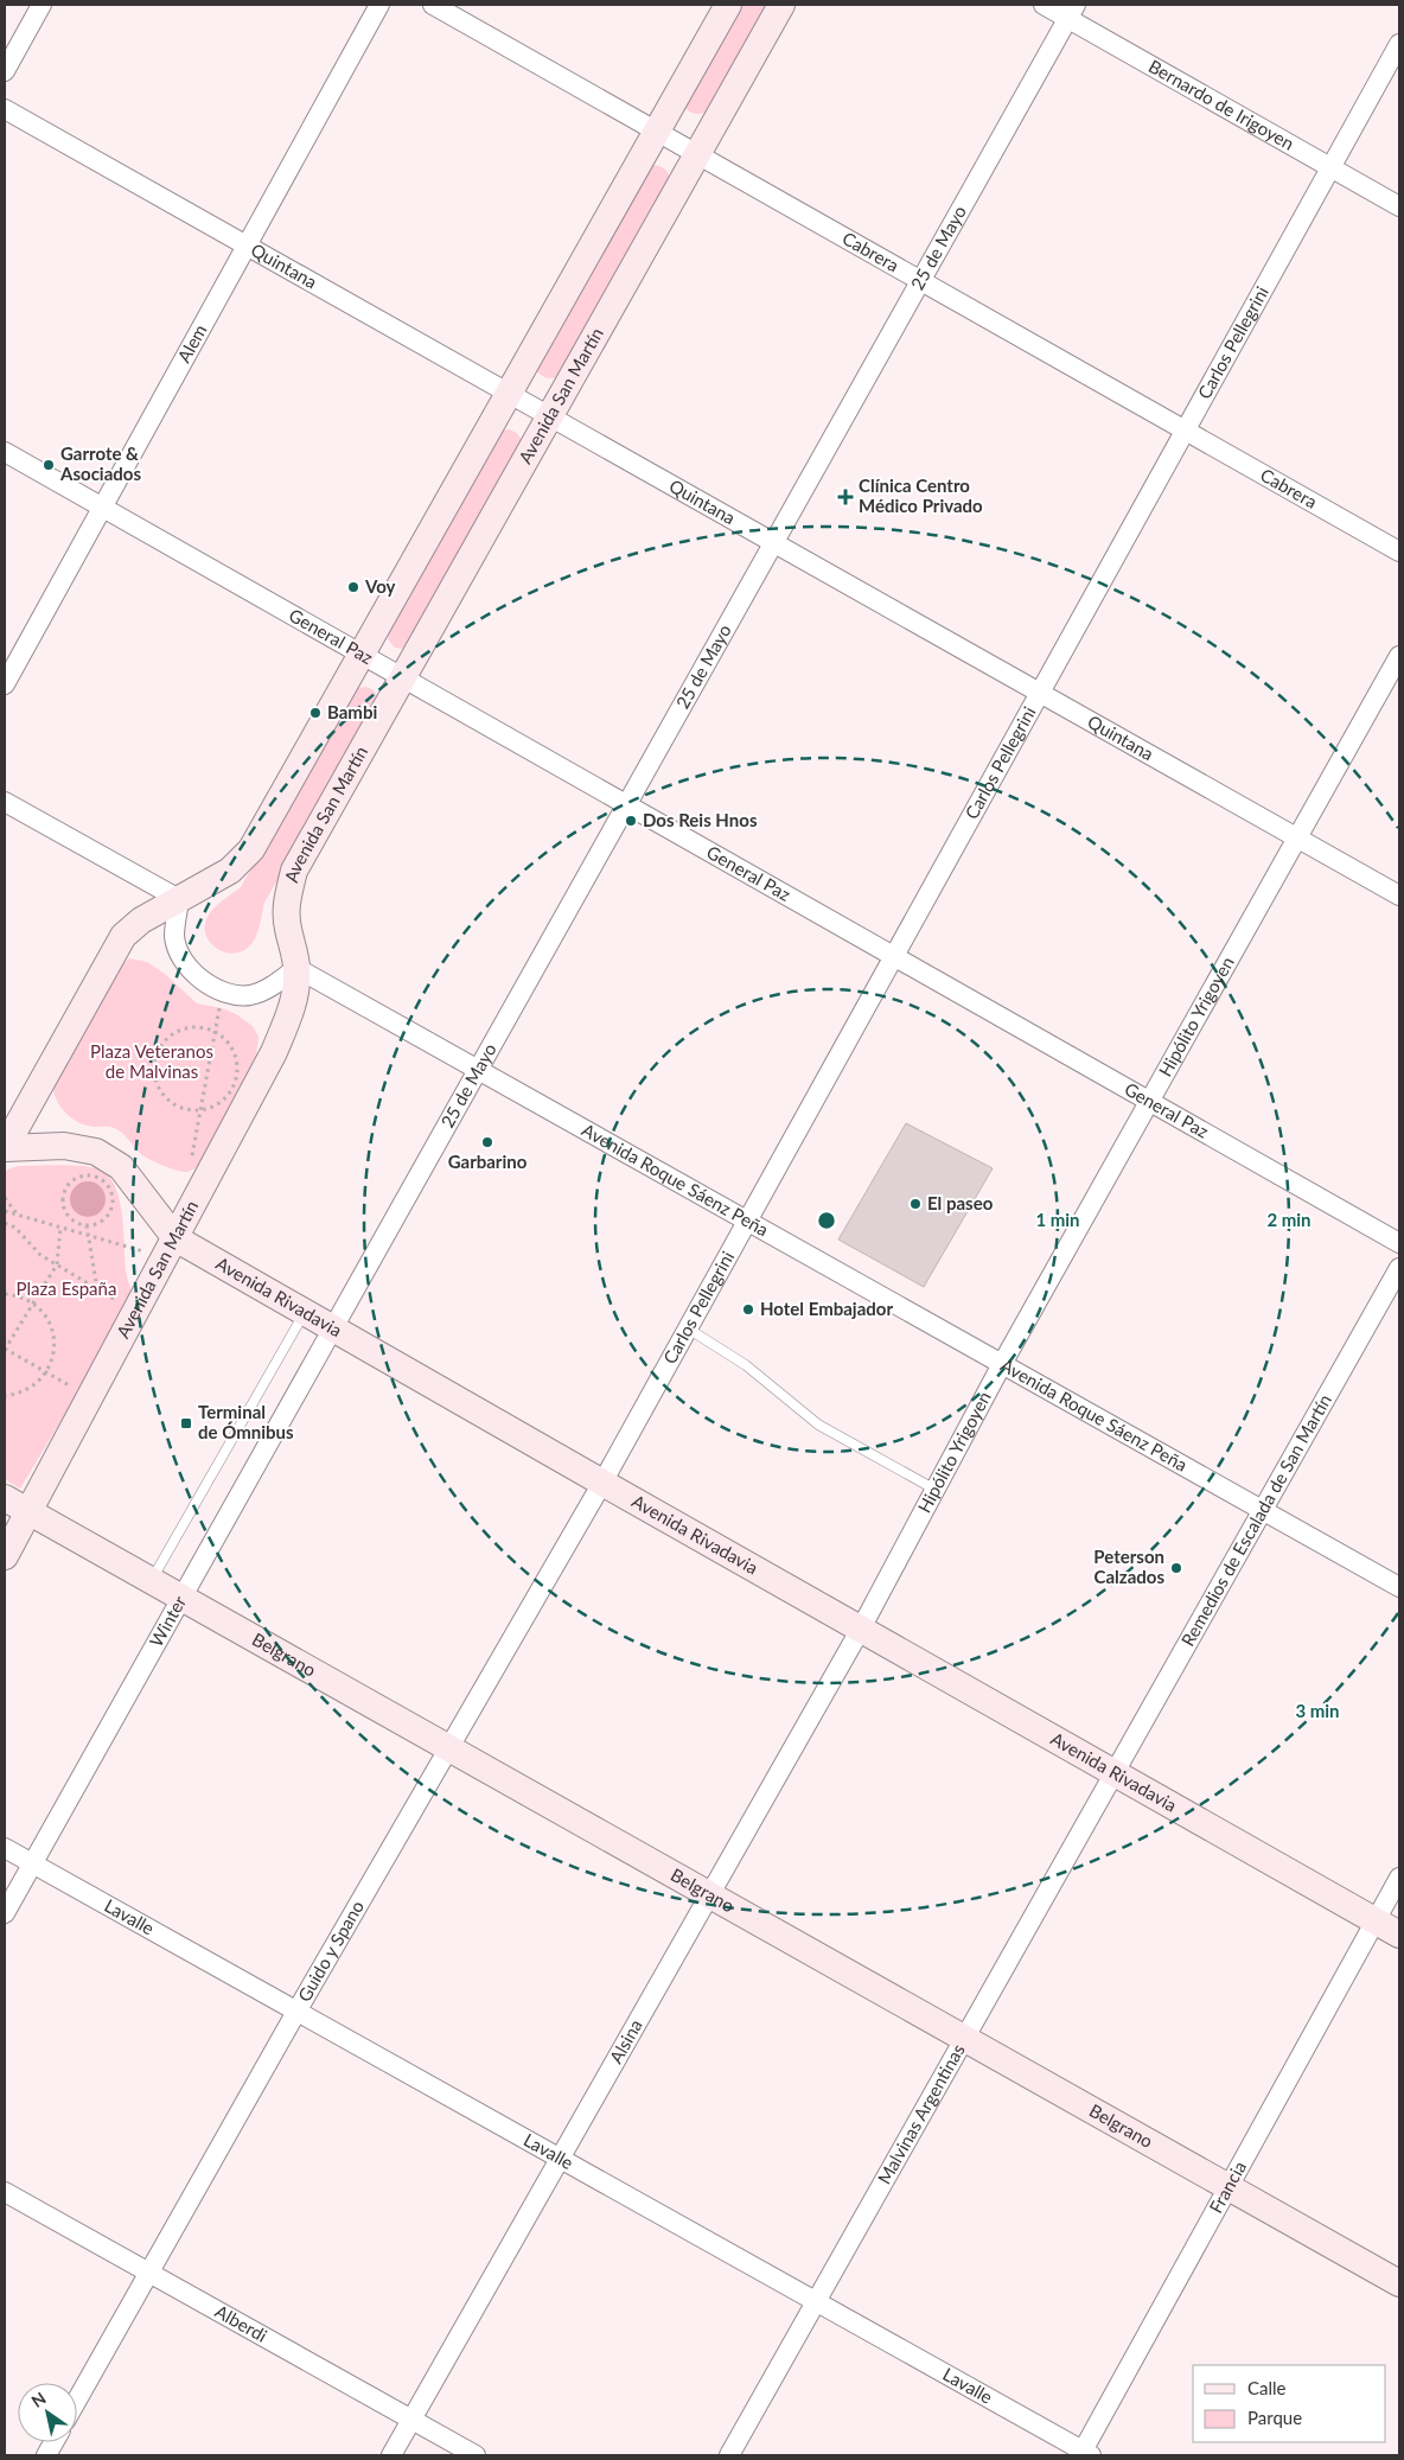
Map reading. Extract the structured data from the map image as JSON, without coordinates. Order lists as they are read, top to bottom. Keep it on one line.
{"streets":{"main road":["Avenida San Martín","Avenida Rivadavia","Belgrano"],"street":["Bernardo de Irigoyen","25 de Mayo","Cabrera","Quintana","Alem","Carlos Pellegrini","General Paz","Hipólito Yrigoyen","Avenida Roque Sáenz Peña","Remedios de Escalada de San Martín","Winter","Lavalle","Guido y Spano","Alsina","Malvinas Argentinas","Francia","Alberdi"]},"crossings":[["Bernardo de Irigoyen","25 de Mayo"],["Bernardo de Irigoyen","Carlos Pellegrini"],["25 de Mayo","Cabrera"],["25 de Mayo","Quintana"],["25 de Mayo","General Paz"],["25 de Mayo","Avenida Roque Sáenz Peña"],["25 de Mayo","Avenida Rivadavia"],["25 de Mayo","Winter"],["Cabrera","Carlos Pellegrini"],["Cabrera","Avenida San Martín"],["Quintana","Alem"],["Quintana","Carlos Pellegrini"],["Quintana","Avenida San Martín"],["Quintana","Hipólito Yrigoyen"],["Alem","General Paz"],["Carlos Pellegrini","General Paz"],["Carlos Pellegrini","Avenida Roque Sáenz Peña"],["Carlos Pellegrini","Avenida Rivadavia"],["Carlos Pellegrini","Guido y Spano"],["Avenida San Martín","General Paz"],["Avenida San Martín","Avenida Roque Sáenz Peña"],["Avenida San Martín","Avenida Rivadavia"],["Avenida San Martín","Belgrano"],["General Paz","Hipólito Yrigoyen"],["Hipólito Yrigoyen","Avenida Roque Sáenz Peña"],["Hipólito Yrigoyen","Avenida Rivadavia"],["Hipólito Yrigoyen","Alsina"],["Avenida Roque Sáenz Peña","Remedios de Escalada de San Martín"],["Avenida Rivadavia","Remedios de Escalada de San Martín"],["Avenida Rivadavia","Winter"],["Avenida Rivadavia","Guido y Spano"],["Avenida Rivadavia","Alsina"],["Avenida Rivadavia","Malvinas Argentinas"],["Avenida Rivadavia","Francia"],["Remedios de Escalada de San Martín","Malvinas Argentinas"],["Winter","Belgrano"],["Winter","Lavalle"],["Belgrano","Guido y Spano"],["Belgrano","Alsina"],["Belgrano","Malvinas Argentinas"],["Belgrano","Francia"],["Lavalle","Guido y Spano"],["Lavalle","Alsina"],["Lavalle","Malvinas Argentinas"],["Lavalle","Francia"],["Guido y Spano","Alberdi"],["Alsina","Alberdi"]],"parks":["Plaza Veteranos de Malvinas","Plaza España"],"places":{"other":["Garrote & Asociados","Voy","Bambi","Dos Reis Hnos","Garbarino","El paseo","Hotel Embajador","Peterson Calzados"],"health":["Clínica Centro Médico Privado"],"transit":["Terminal de Ómnibus"]},"legend":["Calle","Parque"],"north":"top left","rings":["1 min","2 min","3 min"]}
